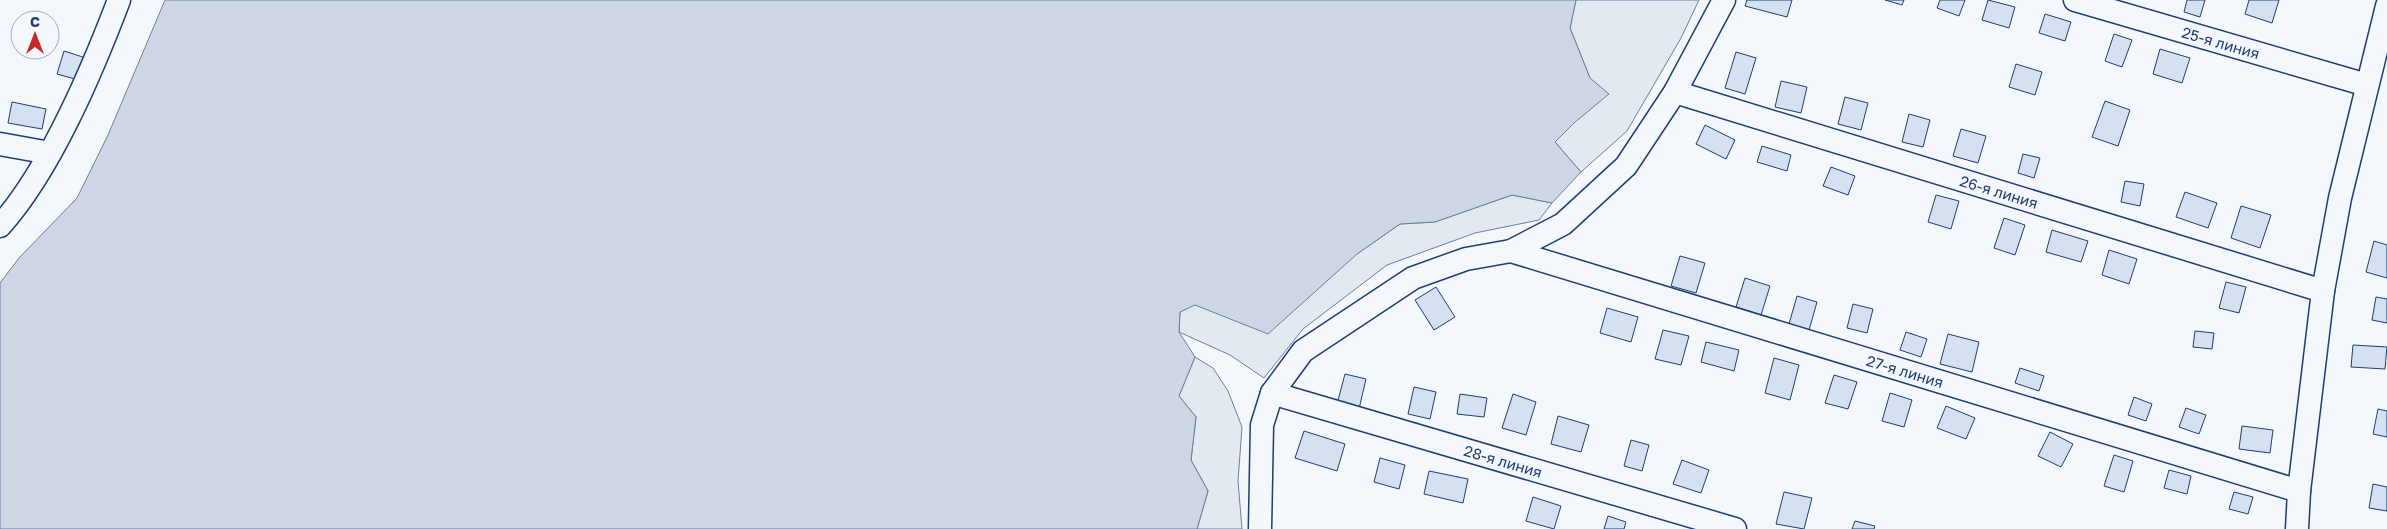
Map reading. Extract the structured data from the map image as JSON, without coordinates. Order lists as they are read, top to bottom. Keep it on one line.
{"streets":{"street":["25-я линия","26-я линия","27-я линия","28-я линия"]},"north":"top"}
